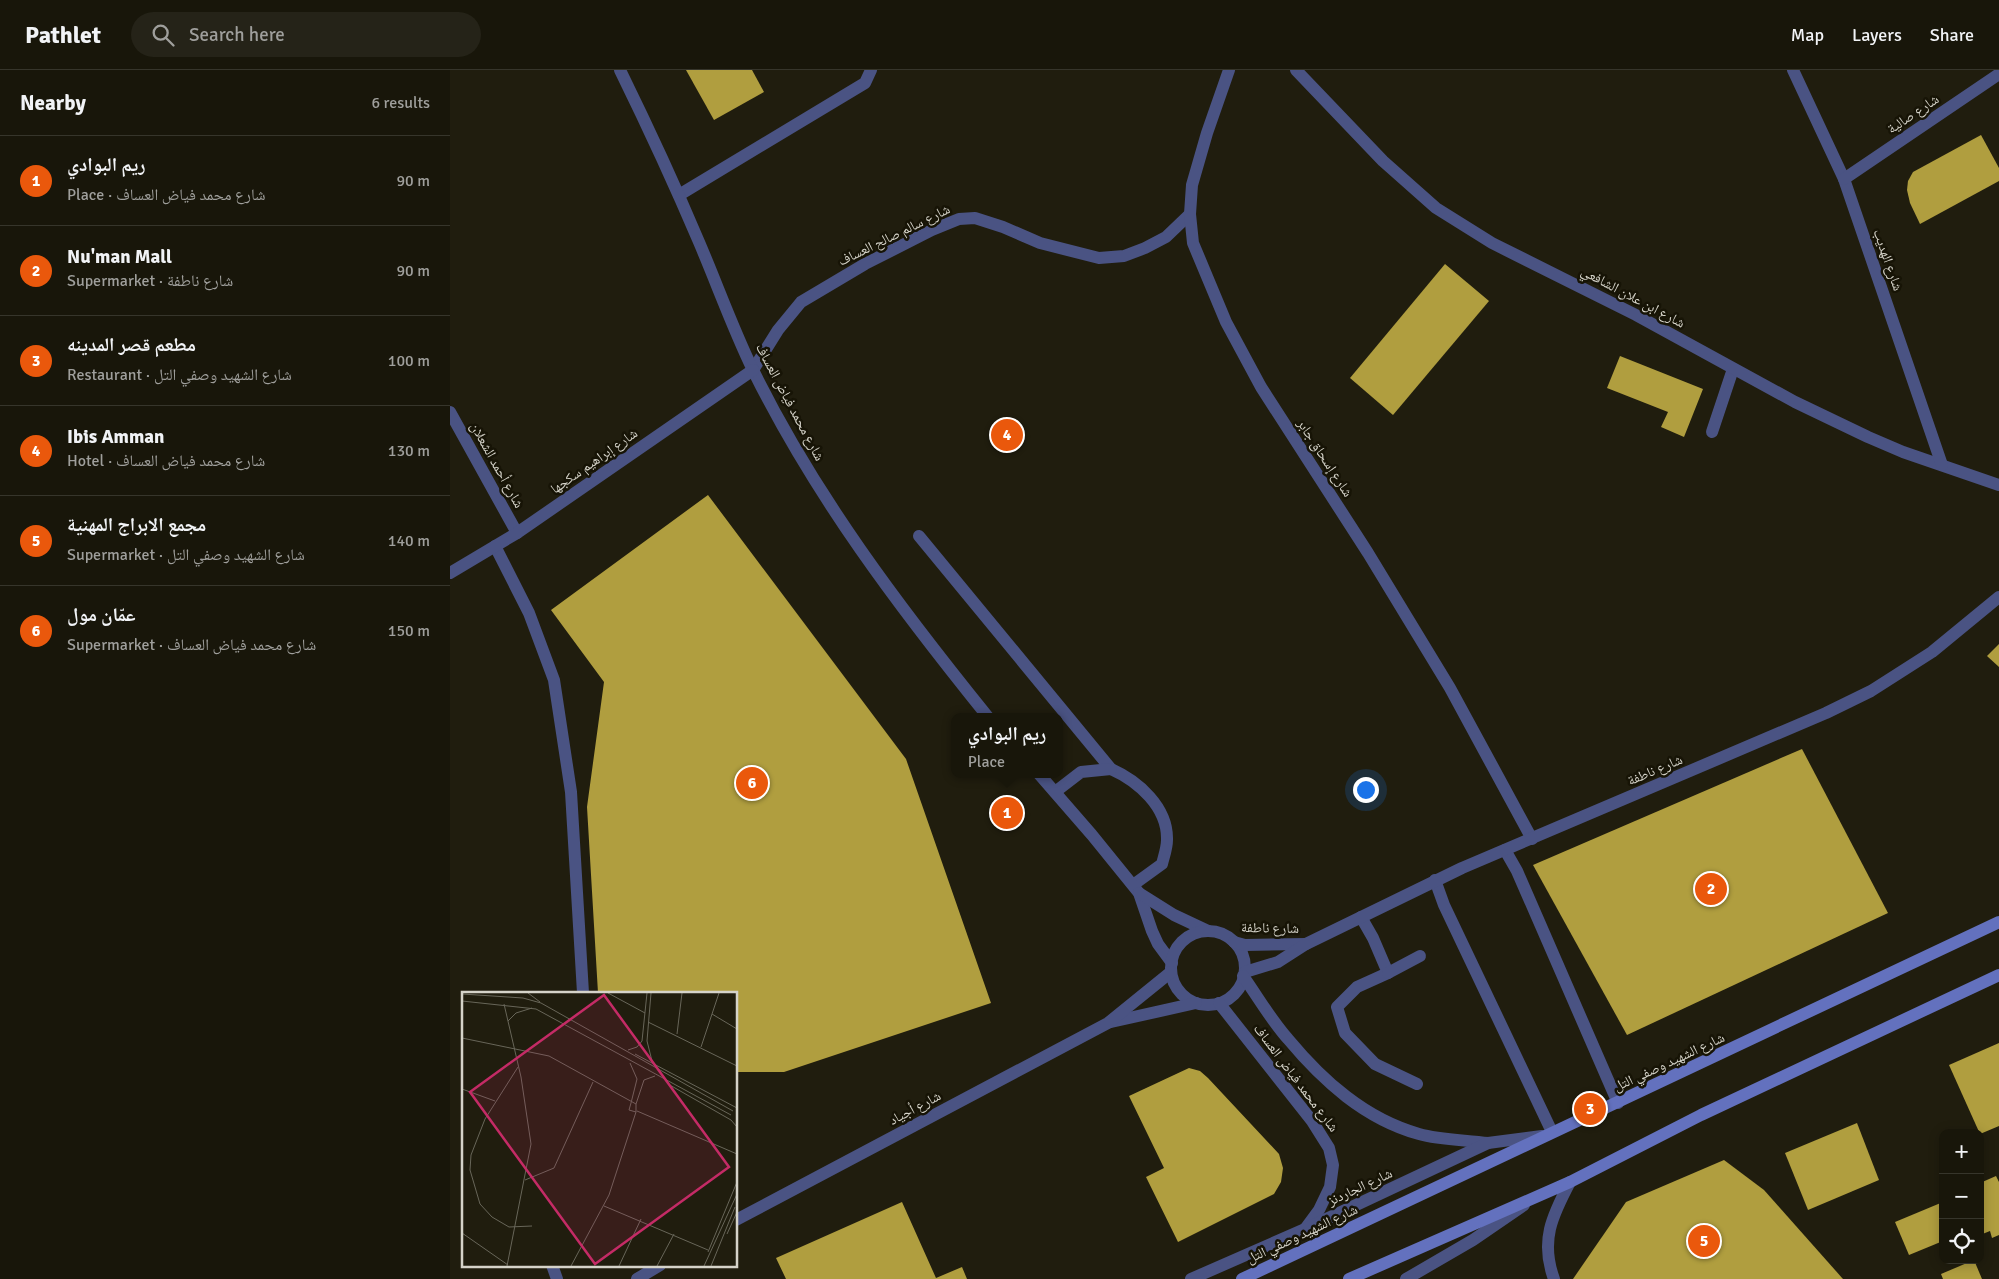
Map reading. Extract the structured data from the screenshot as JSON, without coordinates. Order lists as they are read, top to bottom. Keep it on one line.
{"streets":{"main road":["شارع الشهيد وصفي التل"],"street":["شارع صالية","شارع سالم صالح العساف","شارع الهديب","شارع ابن علان الشافعي","شارع محمد فياض العساف","شارع إسحاق جابر","شارع إبراهيم سكجها","شارع أحمد الشعلان","شارع ناطفة","شارع أجياد","شارع الجاردنز"]},"crossings":[["شارع صالية","شارع الهديب"],["شارع سالم صالح العساف","شارع محمد فياض العساف"],["شارع سالم صالح العساف","شارع إسحاق جابر"],["شارع سالم صالح العساف","شارع إبراهيم سكجها"],["شارع الهديب","شارع ابن علان الشافعي"],["شارع محمد فياض العساف","شارع إبراهيم سكجها"],["شارع محمد فياض العساف","شارع ناطفة"],["شارع محمد فياض العساف","شارع أجياد"],["شارع محمد فياض العساف","شارع الجاردنز"],["شارع إسحاق جابر","شارع ناطفة"],["شارع إبراهيم سكجها","شارع أحمد الشعلان"],["شارع ناطفة","شارع أجياد"],["شارع الشهيد وصفي التل","شارع الجاردنز"]],"page":{"header":"Pathlet","search":"Search here","nav":["Map","Layers","Share"],"heading":["Nearby","6 results"],"list":[{"mark":"1","name":"ريم البوادي","note":"Place · شارع محمد فياض العساف","value":"90 m"},{"mark":"2","name":"Nu'man Mall","note":"Supermarket · شارع ناطفة","value":"90 m"},{"mark":"3","name":"مطعم قصر المدينه","note":"Restaurant · شارع الشهيد وصفي التل","value":"100 m"},{"mark":"4","name":"Ibis Amman","note":"Hotel · شارع محمد فياض العساف","value":"130 m"},{"mark":"5","name":"مجمع الابراج المهنية","note":"Supermarket · شارع الشهيد وصفي التل","value":"140 m"},{"mark":"6","name":"عمّان مول","note":"Supermarket · شارع محمد فياض العساف","value":"150 m"}],"pins":["4","6","1","2","3","5"],"popup":["ريم البوادي","Place"],"map_buttons":["+","−"]}}
